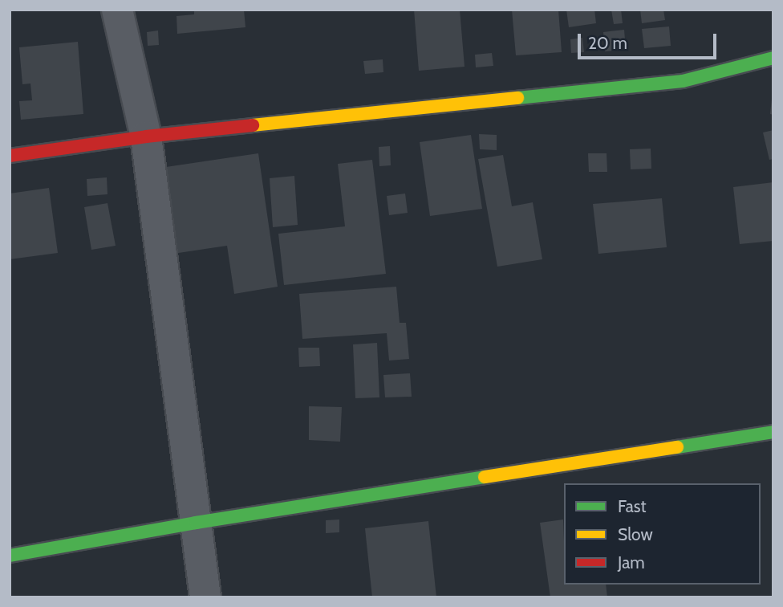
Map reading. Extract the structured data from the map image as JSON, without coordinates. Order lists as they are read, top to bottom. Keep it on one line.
{"legend":["Fast","Slow","Jam"],"scale_bar":"20 m"}
